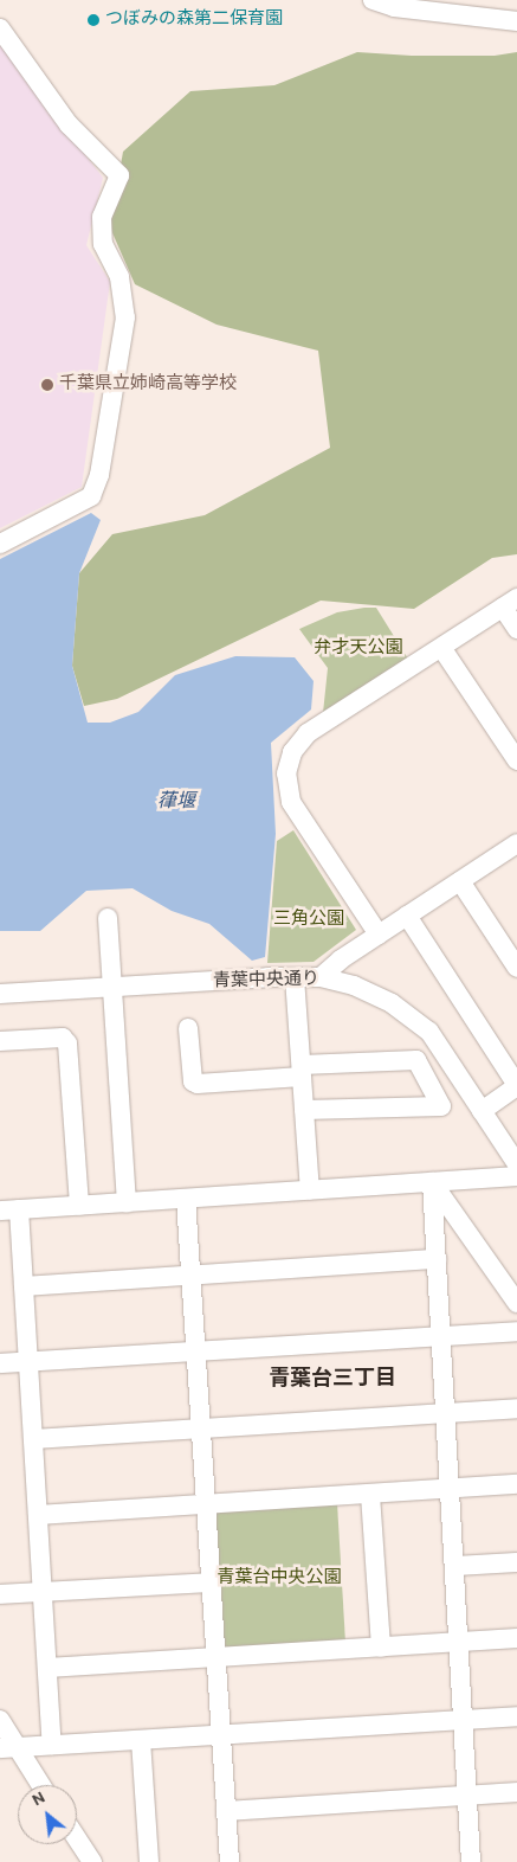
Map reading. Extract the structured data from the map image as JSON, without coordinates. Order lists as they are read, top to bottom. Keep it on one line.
{"streets":{"street":["青葉中央通り"]},"districts":["青葉台三丁目"],"water":["葎堰"],"parks":["弁才天公園","三角公園","青葉台中央公園"],"places":["つぼみの森第二保育園","千葉県立姉崎高等学校"],"north":"top left"}
